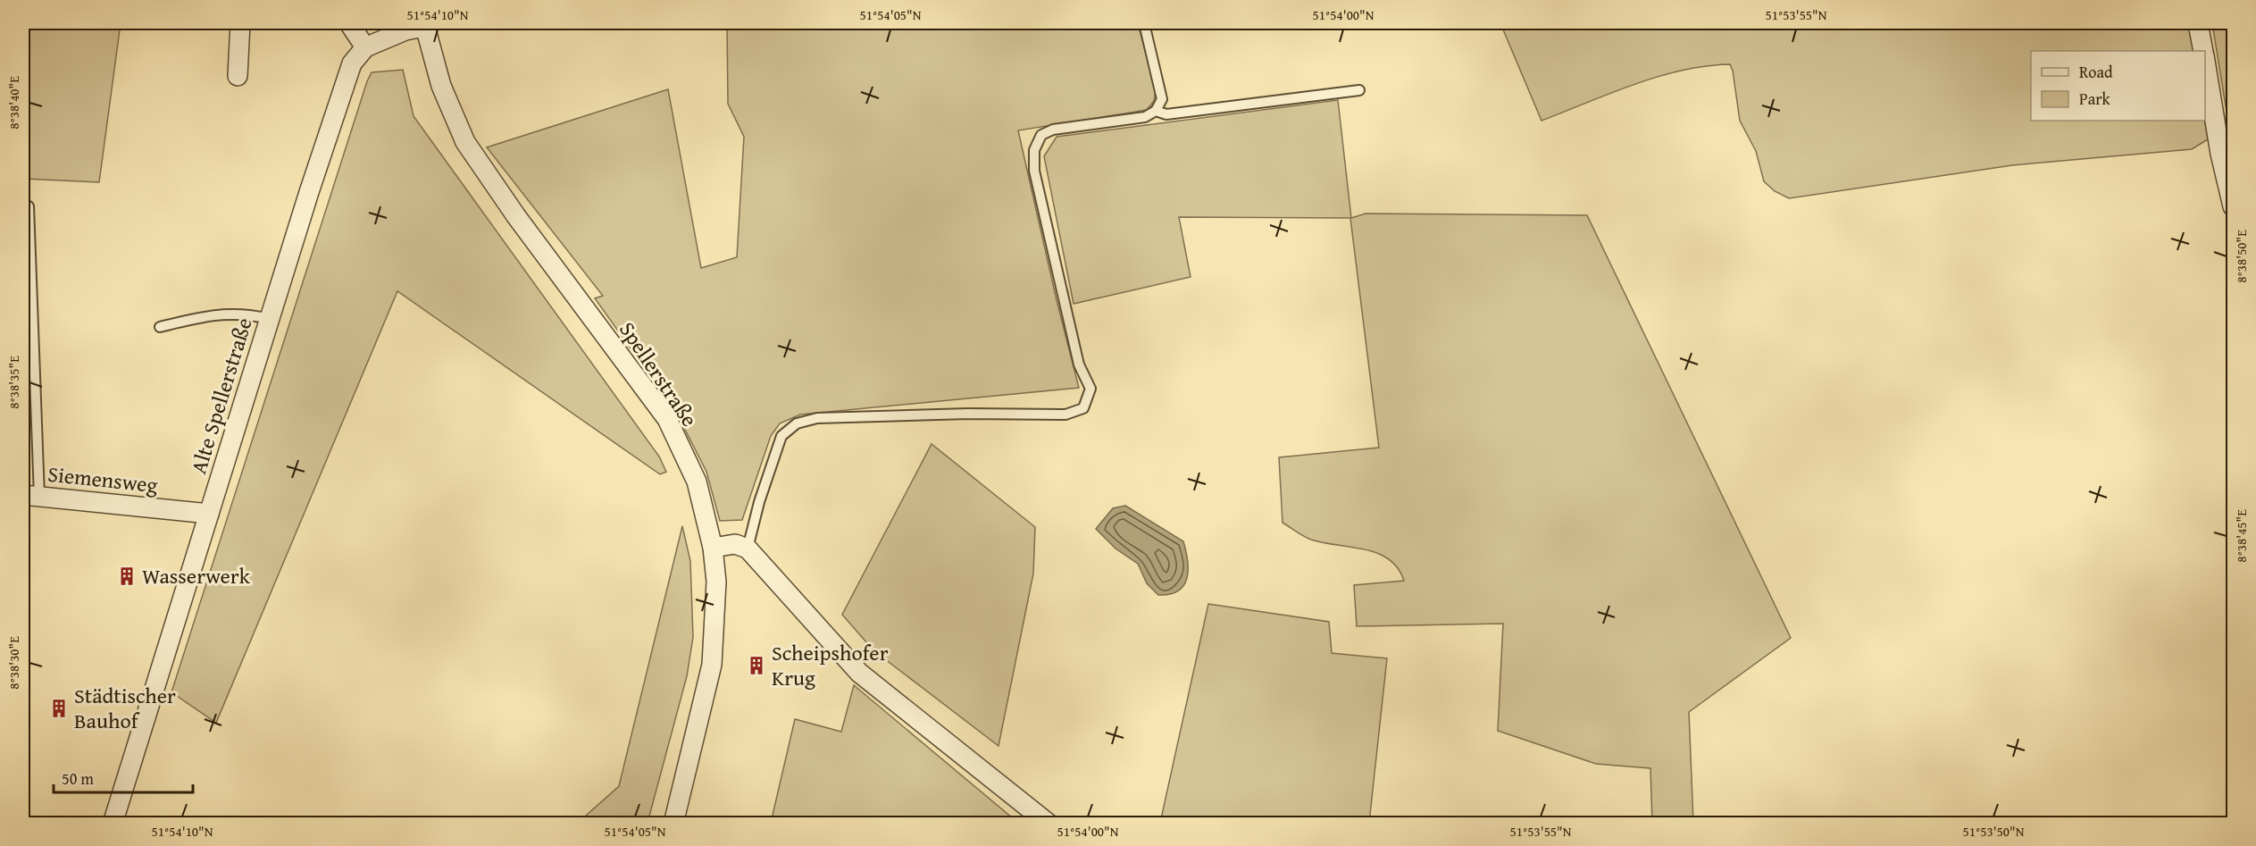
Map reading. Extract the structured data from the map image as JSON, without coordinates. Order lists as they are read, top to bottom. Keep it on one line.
{"streets":{"street":["Spellerstraße","Alte Spellerstraße","Siemensweg"]},"crossings":[["Alte Spellerstraße","Siemensweg"]],"places":{"building":["Wasserwerk","Scheipshofer Krug","Städtischer Bauhof"]},"legend":["Road","Park"],"scale_bar":"50 m","coordinates":["51°54'10\"N","51°54'05\"N","51°54'00\"N","51°53'55\"N","8°38'40\"E","8°38'50\"E","8°38'35\"E","8°38'45\"E","8°38'30\"E","51°53'50\"N"]}
